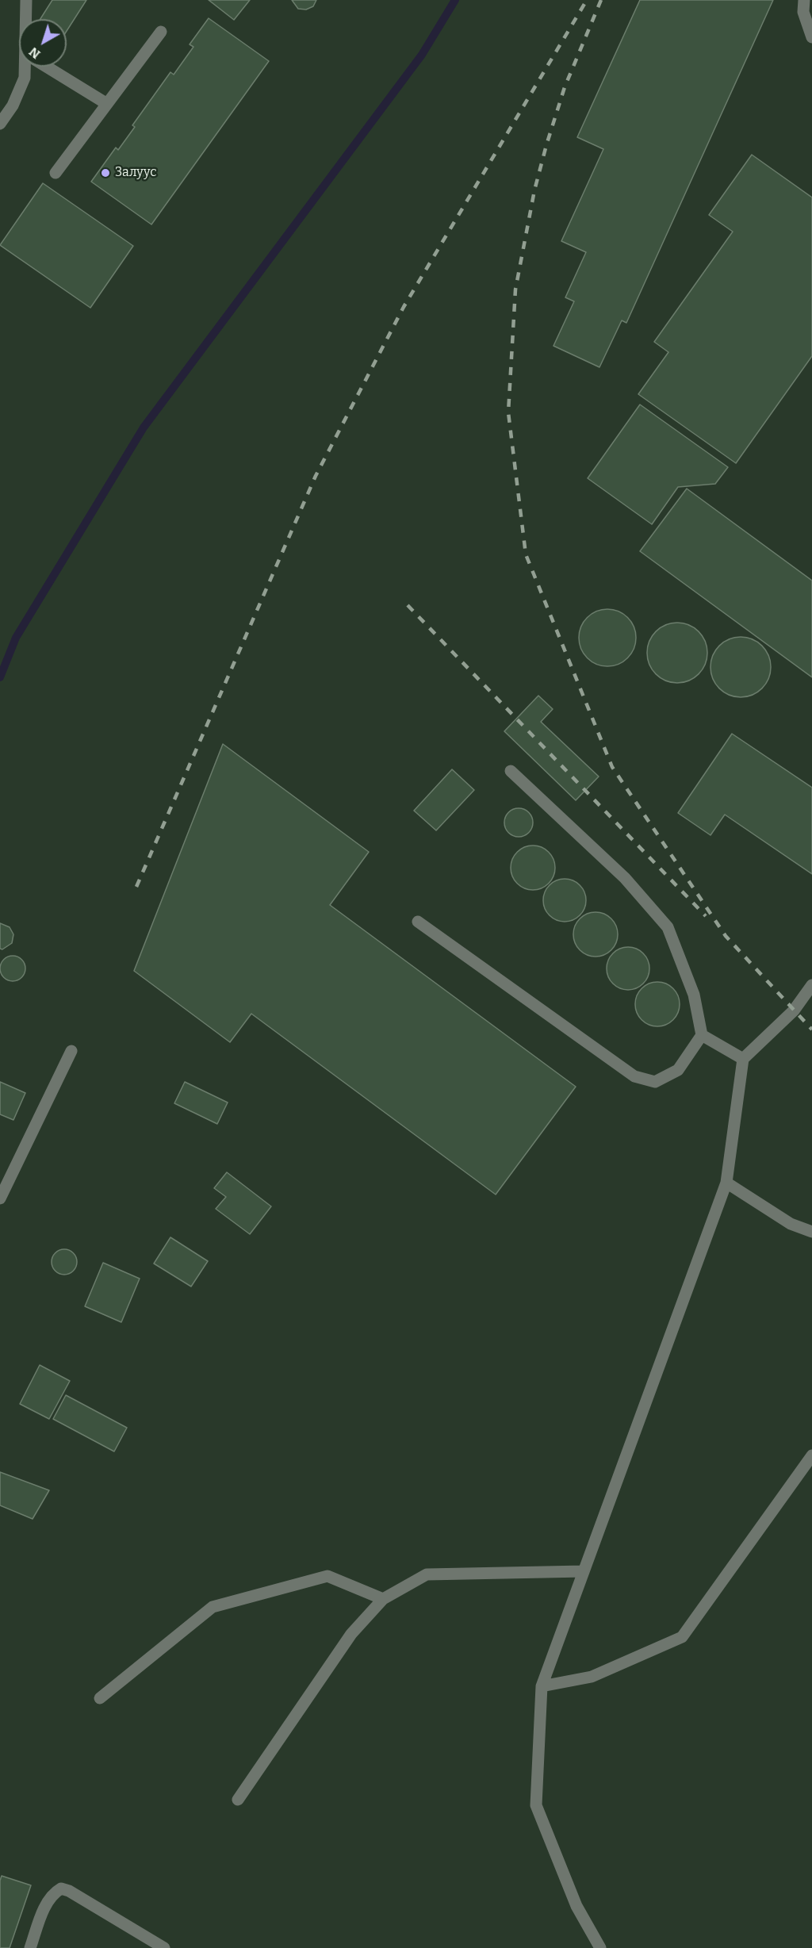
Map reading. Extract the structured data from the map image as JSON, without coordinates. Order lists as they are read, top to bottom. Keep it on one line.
{"places":["Залуус"],"north":"bottom left"}
